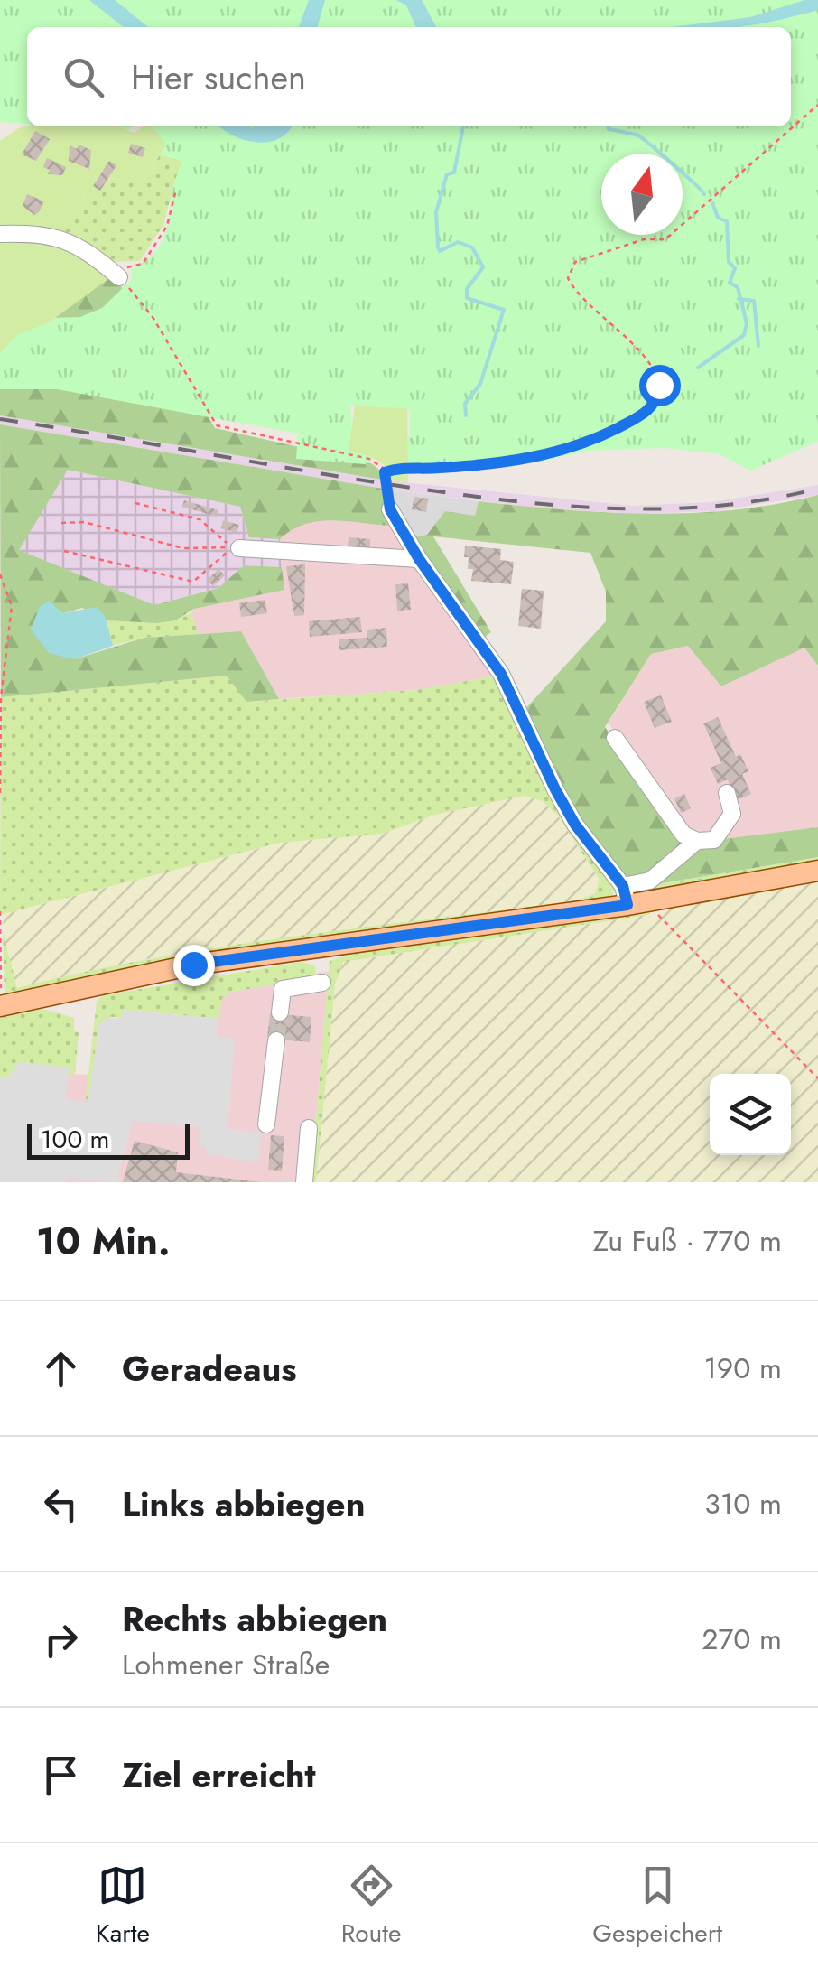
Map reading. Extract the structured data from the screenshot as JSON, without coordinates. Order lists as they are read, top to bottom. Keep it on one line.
{"scale_bar":"100 m","north":"top","page":{"search":"Hier suchen","scale":"100 m","heading":["10 Min.","Zu Fuß · 770 m"],"list":[["Geradeaus","190 m"],["Links abbiegen","310 m"],["Rechts abbiegen","Lohmener Straße","270 m"],"Ziel erreicht"],"nav":["Karte","Route","Gespeichert"]}}
